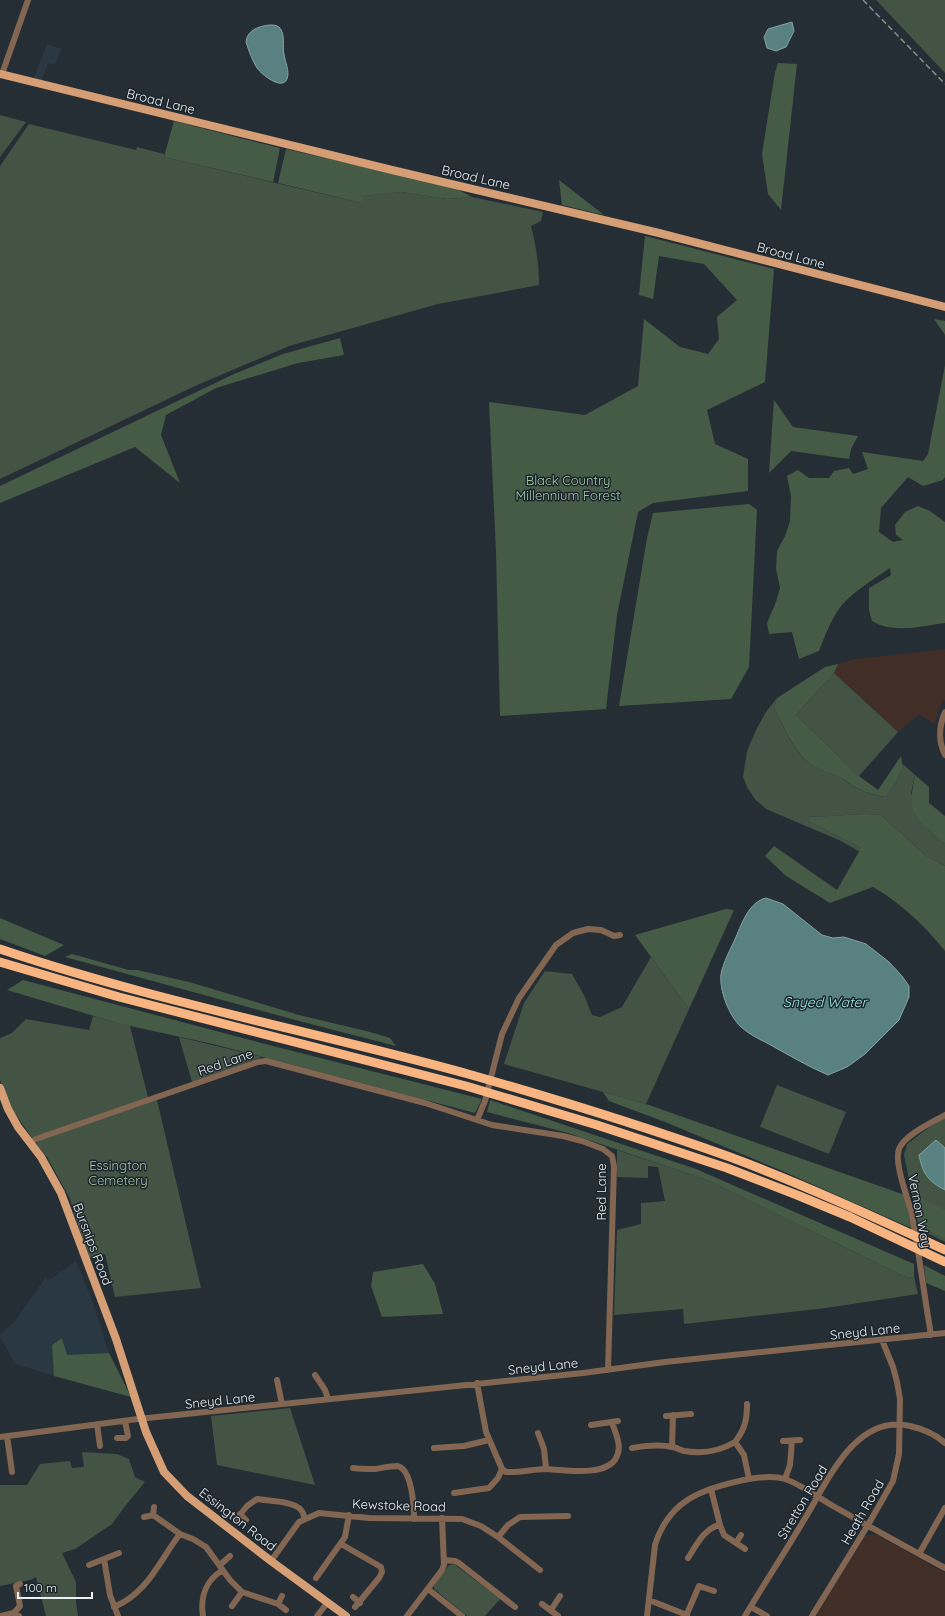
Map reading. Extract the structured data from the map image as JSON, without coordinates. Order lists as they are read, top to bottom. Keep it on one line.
{"streets":{"main road":["Broad Lane","Bursnips Road","Essington Road"],"street":["Red Lane","Vernon Way","Sneyd Lane","Stretton Road","Kewstoke Road","Heath Road"]},"crossings":[["Red Lane","Bursnips Road"],["Red Lane","Sneyd Lane"],["Vernon Way","Sneyd Lane"],["Bursnips Road","Sneyd Lane"],["Bursnips Road","Essington Road"],["Sneyd Lane","Heath Road"],["Sneyd Lane","Essington Road"],["Stretton Road","Heath Road"],["Kewstoke Road","Essington Road"]],"water":["Snyed Water"],"parks":["Black Country Millennium Forest","Essington Cemetery"],"scale_bar":"100 m"}
